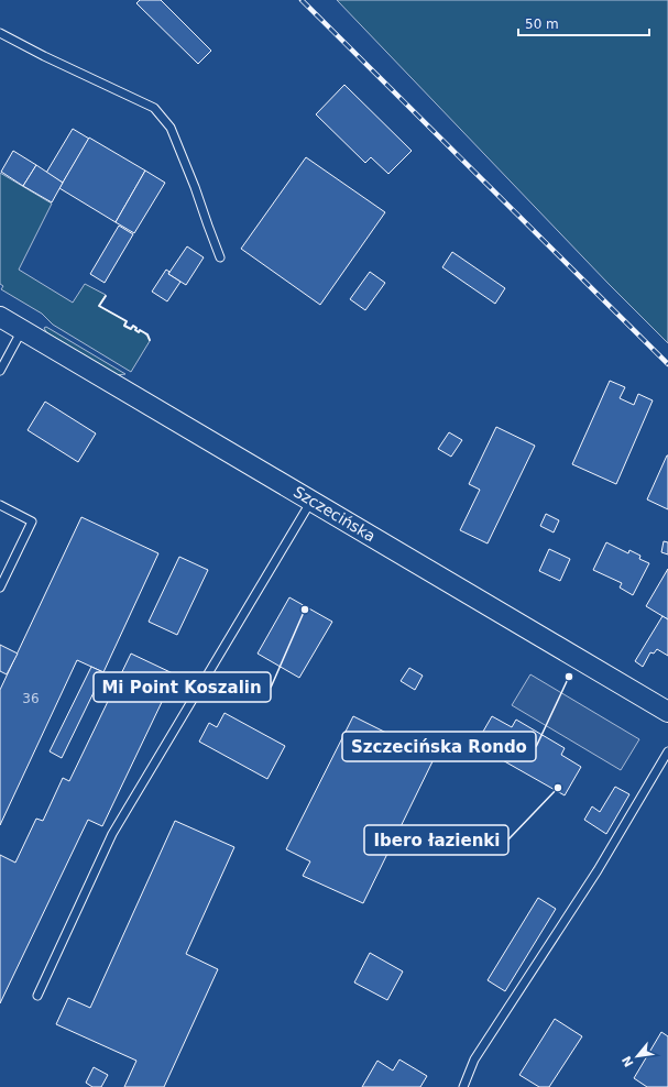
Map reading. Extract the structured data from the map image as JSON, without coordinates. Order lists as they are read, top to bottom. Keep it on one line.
{"streets":{"street":["Szczecińska"]},"places":["Mi Point Koszalin","Szczecińska Rondo","Ibero łazienki"],"house_numbers":["36"],"scale_bar":"50 m","north":"bottom left"}
